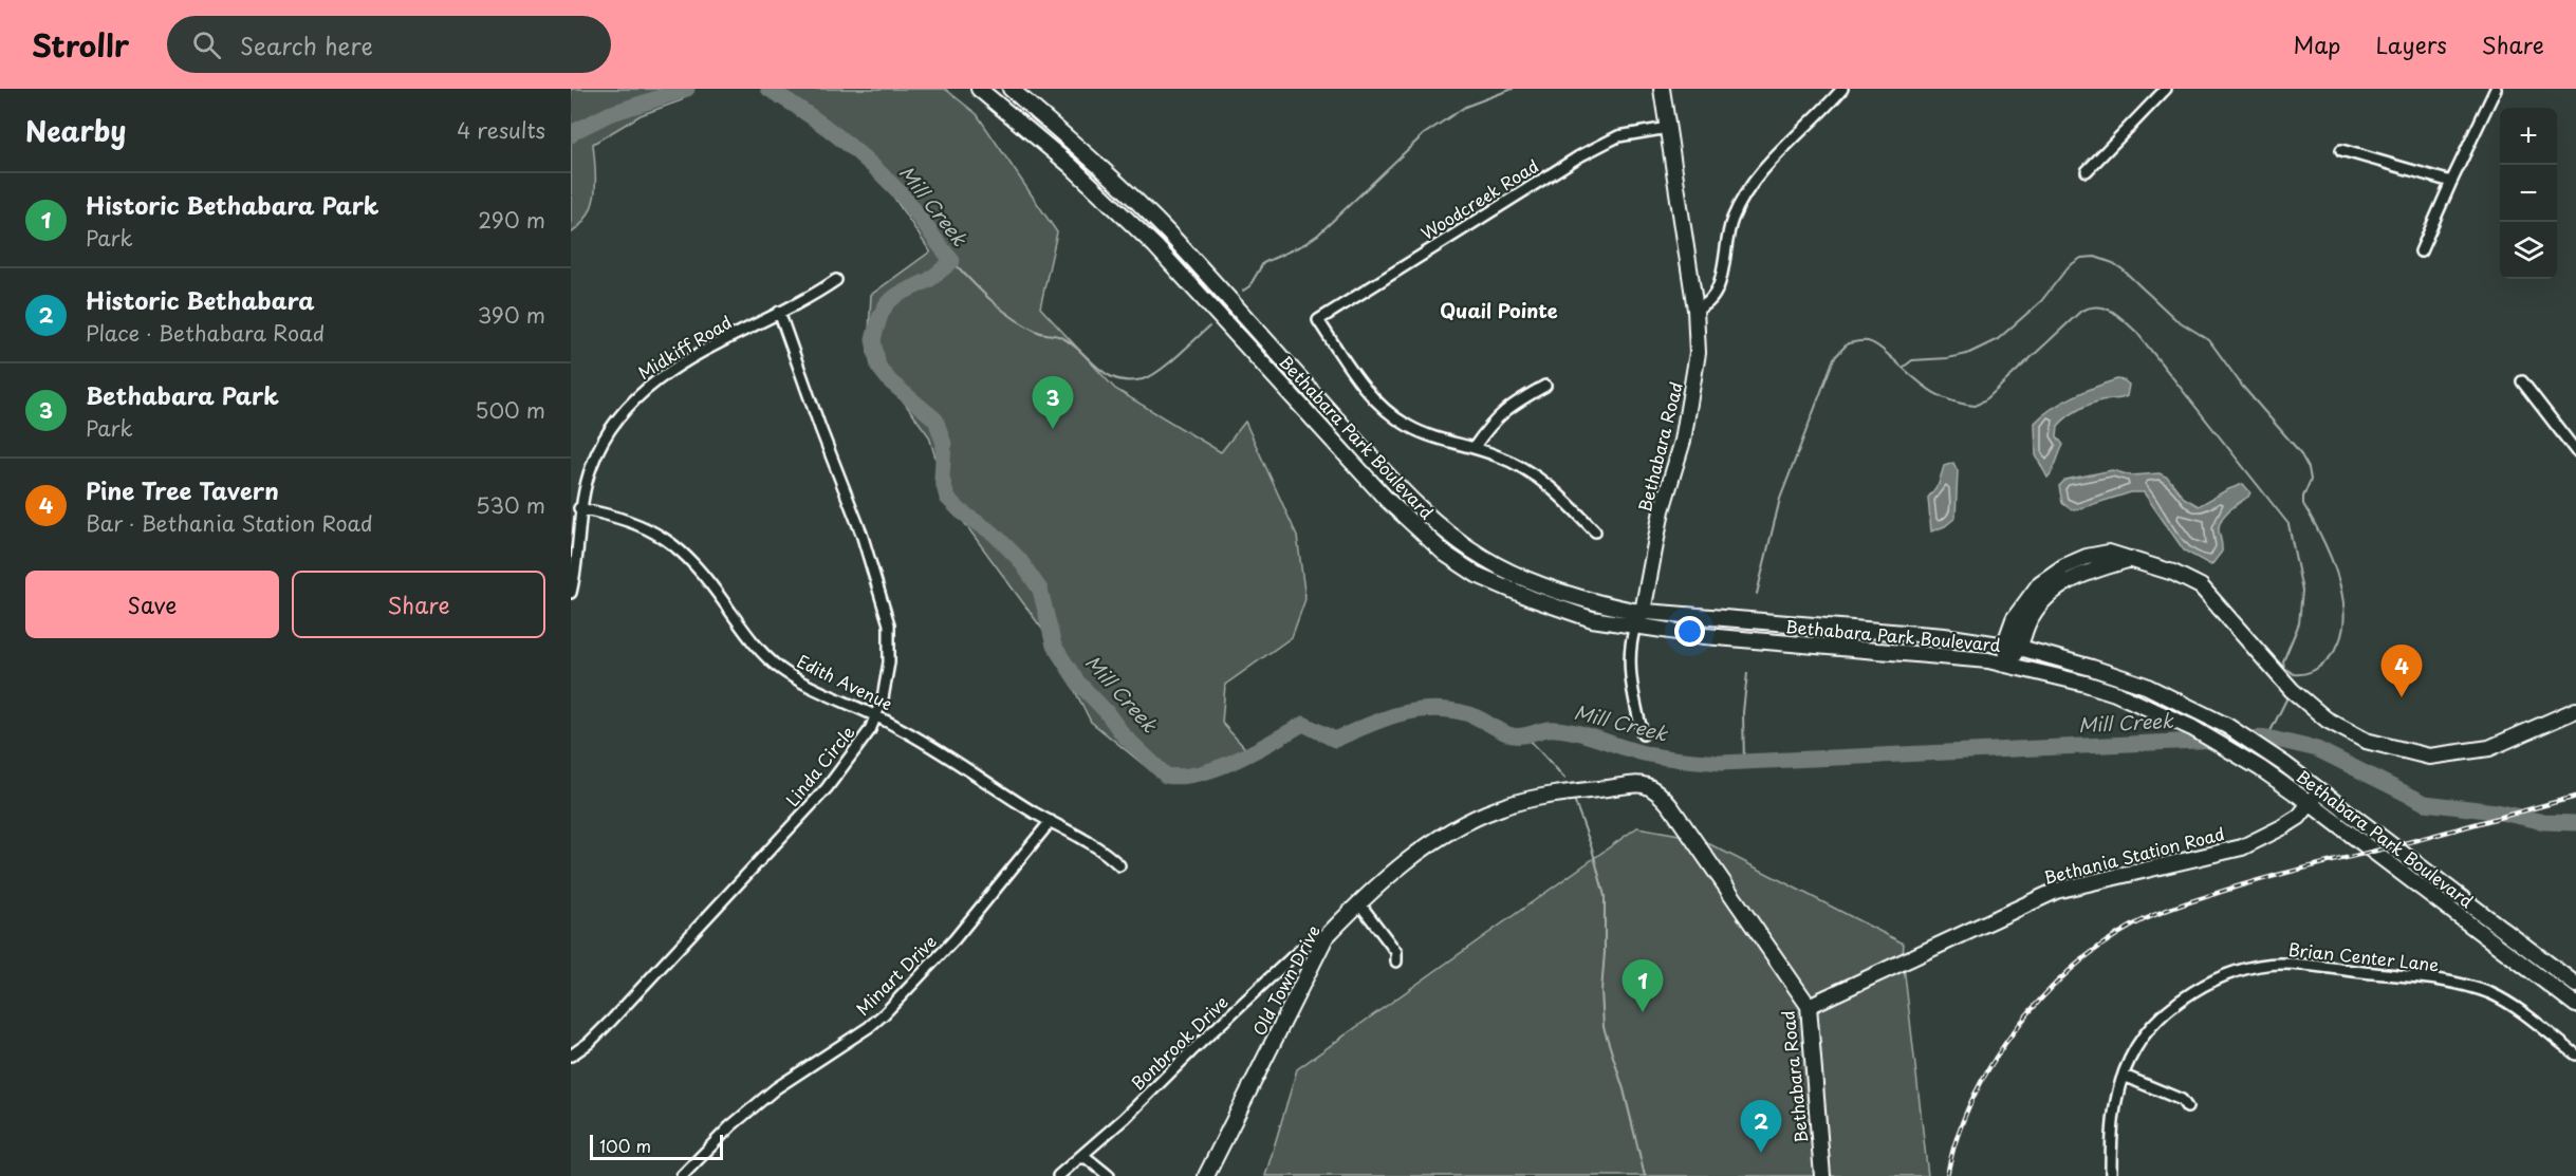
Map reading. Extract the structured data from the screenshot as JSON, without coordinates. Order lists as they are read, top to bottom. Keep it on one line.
{"streets":{"street":["Woodcreek Road","Midkiff Road","Bethabara Park Boulevard","Bethabara Road","Edith Avenue","Linda Circle","Bethania Station Road","Brian Center Lane","Minart Drive","Old Town Drive","Bonbrook Drive"]},"crossings":[["Woodcreek Road","Bethabara Road"],["Midkiff Road","Edith Avenue"],["Midkiff Road","Linda Circle"],["Bethabara Park Boulevard","Bethabara Road"],["Bethabara Park Boulevard","Bethania Station Road"],["Bethabara Road","Bethania Station Road"],["Bethabara Road","Old Town Drive"],["Edith Avenue","Linda Circle"],["Edith Avenue","Minart Drive"],["Old Town Drive","Bonbrook Drive"]],"districts":["Quail Pointe"],"water":["Mill Creek"],"scale_bar":"100 m","page":{"header":"Strollr","search":"Search here","nav":["Map","Layers","Share"],"heading":["Nearby","4 results"],"map_buttons":["+","−"],"list":[{"mark":"1","name":"Historic Bethabara Park","note":"Park","value":"290 m"},{"mark":"2","name":"Historic Bethabara","note":"Place · Bethabara Road","value":"390 m"},{"mark":"3","name":"Bethabara Park","note":"Park","value":"500 m"},{"mark":"4","name":"Pine Tree Tavern","note":"Bar · Bethania Station Road","value":"530 m"}],"pins":["3","4","1","2"],"buttons":["Save","Share"],"scale":"100 m"}}
